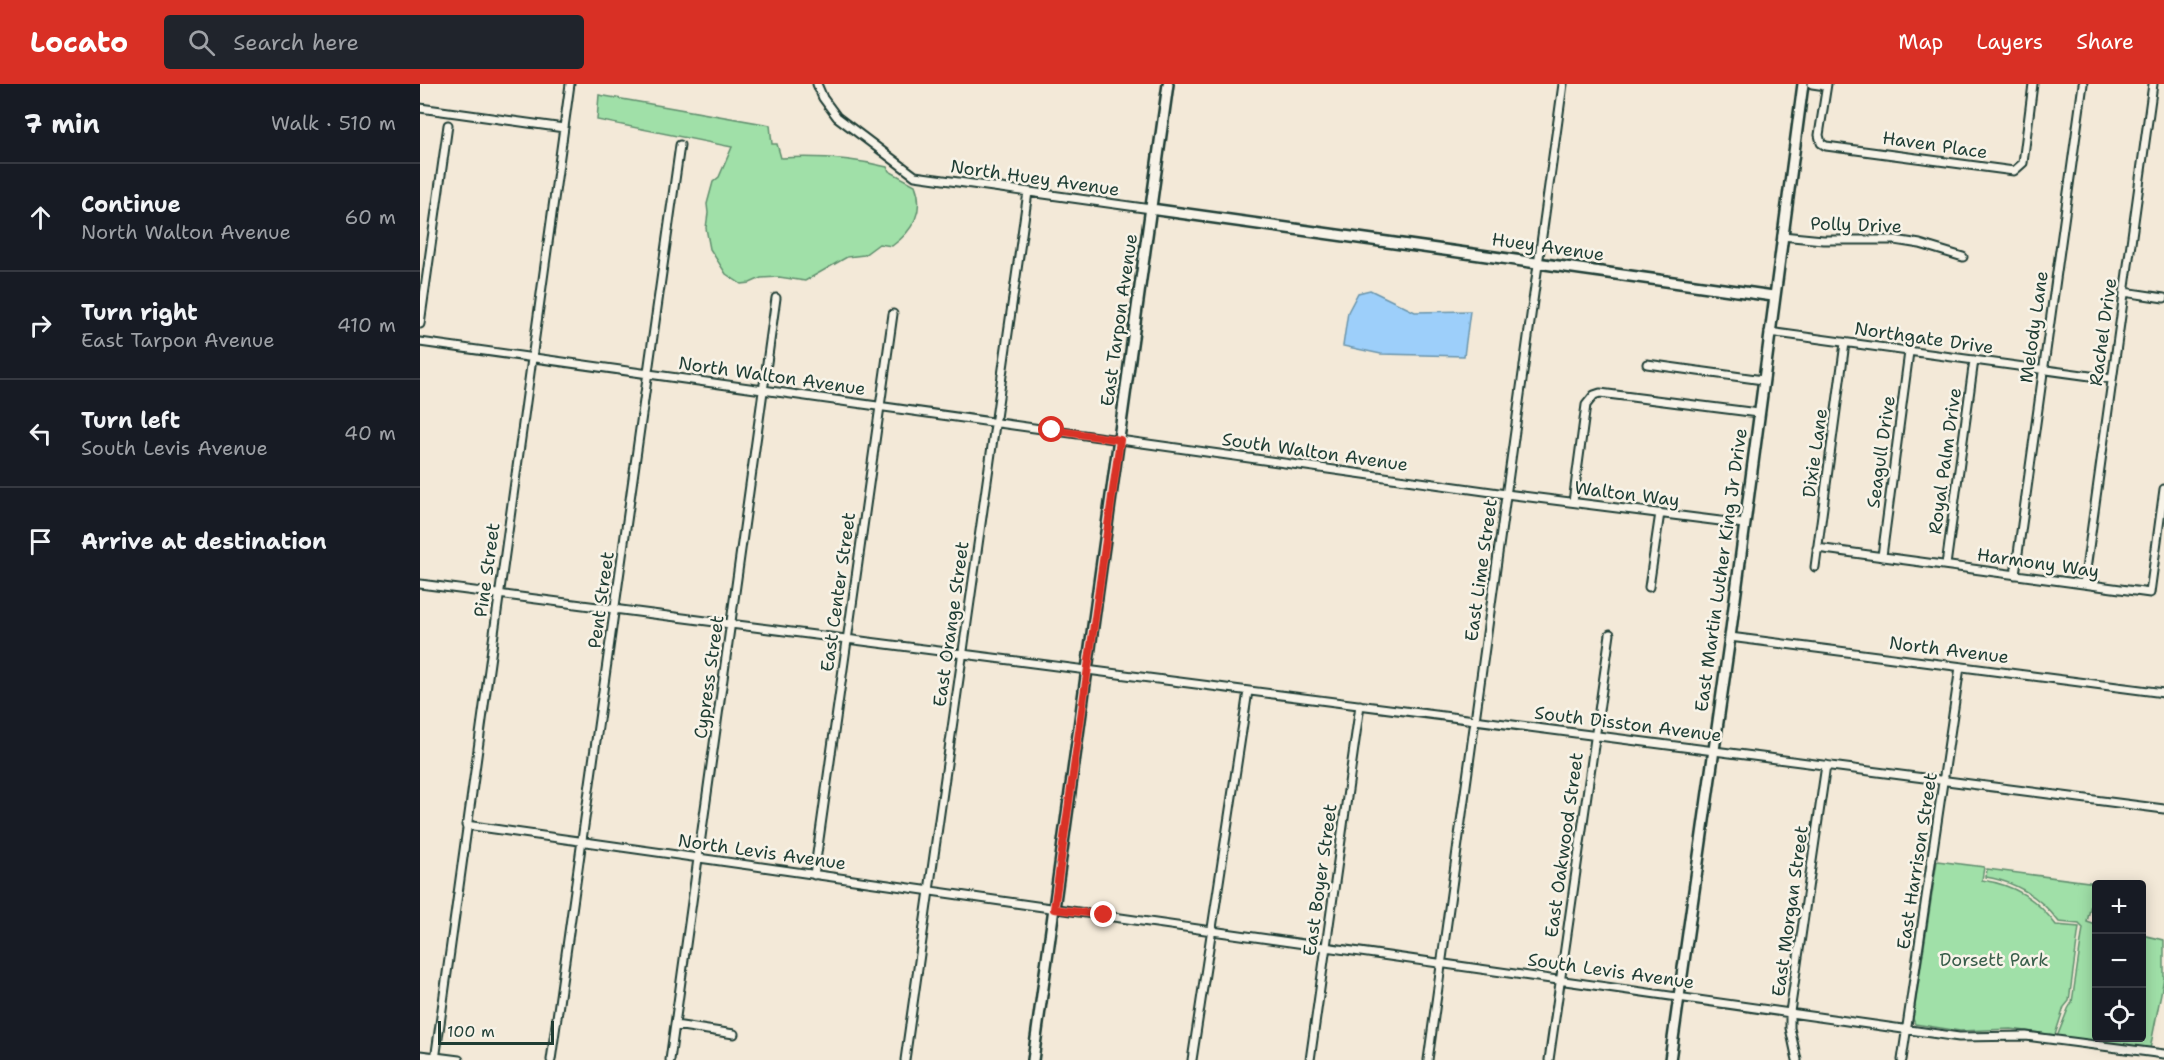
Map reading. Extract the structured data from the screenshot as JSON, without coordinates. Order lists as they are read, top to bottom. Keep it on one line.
{"streets":{"street":["Haven Place","North Huey Avenue","Polly Drive","Huey Avenue","East Tarpon Avenue","Melody Lane","Rachel Drive","Northgate Drive","North Walton Avenue","South Walton Avenue","Seagull Drive","Dixie Lane","Royal Palm Drive","Walton Way","Harmony Way","Pine Street","East Lime Street","East Martin Luther King Jr Drive","East Center Street","Pent Street","East Orange Street","North Avenue","Cypress Street","South Disston Avenue","East Oakwood Street","North Levis Avenue","East Harrison Street","East Boyer Street","East Morgan Street","South Levis Avenue"]},"crossings":[["North Huey Avenue","Huey Avenue"],["North Huey Avenue","East Tarpon Avenue"],["North Huey Avenue","East Orange Street"],["Polly Drive","East Martin Luther King Jr Drive"],["Huey Avenue","East Tarpon Avenue"],["Huey Avenue","East Lime Street"],["Huey Avenue","East Martin Luther King Jr Drive"],["East Tarpon Avenue","North Walton Avenue"],["East Tarpon Avenue","South Walton Avenue"],["East Tarpon Avenue","South Disston Avenue"],["East Tarpon Avenue","North Levis Avenue"],["East Tarpon Avenue","South Levis Avenue"],["Melody Lane","Northgate Drive"],["Melody Lane","Harmony Way"],["Rachel Drive","Northgate Drive"],["Rachel Drive","Harmony Way"],["Northgate Drive","Seagull Drive"],["Northgate Drive","Dixie Lane"],["Northgate Drive","Royal Palm Drive"],["Northgate Drive","East Martin Luther King Jr Drive"],["North Walton Avenue","South Walton Avenue"],["North Walton Avenue","Pine Street"],["North Walton Avenue","East Center Street"],["North Walton Avenue","Pent Street"],["North Walton Avenue","East Orange Street"],["North Walton Avenue","Cypress Street"],["South Walton Avenue","Walton Way"],["South Walton Avenue","East Lime Street"],["Seagull Drive","Harmony Way"],["Dixie Lane","Harmony Way"],["Royal Palm Drive","Harmony Way"],["Walton Way","East Lime Street"],["Walton Way","East Martin Luther King Jr Drive"],["Pine Street","South Disston Avenue"],["Pine Street","North Levis Avenue"],["East Lime Street","South Disston Avenue"],["East Lime Street","South Levis Avenue"],["East Martin Luther King Jr Drive","North Avenue"],["East Martin Luther King Jr Drive","South Disston Avenue"],["East Martin Luther King Jr Drive","South Levis Avenue"],["East Center Street","South Disston Avenue"],["East Center Street","North Levis Avenue"],["Pent Street","South Disston Avenue"],["Pent Street","North Levis Avenue"],["East Orange Street","South Disston Avenue"],["East Orange Street","North Levis Avenue"],["North Avenue","East Harrison Street"],["Cypress Street","South Disston Avenue"],["Cypress Street","North Levis Avenue"],["South Disston Avenue","East Oakwood Street"],["South Disston Avenue","East Harrison Street"],["South Disston Avenue","East Boyer Street"],["South Disston Avenue","East Morgan Street"],["East Oakwood Street","South Levis Avenue"],["North Levis Avenue","South Levis Avenue"],["East Harrison Street","South Levis Avenue"],["East Boyer Street","South Levis Avenue"],["East Morgan Street","South Levis Avenue"]],"parks":["Dorsett Park"],"scale_bar":"100 m","page":{"header":"Locato","search":"Search here","nav":["Map","Layers","Share"],"heading":["7 min","Walk · 510 m"],"list":[["Continue","North Walton Avenue","60 m"],["Turn right","East Tarpon Avenue","410 m"],["Turn left","South Levis Avenue","40 m"],"Arrive at destination"],"map_buttons":["+","−"],"scale":"100 m"}}
